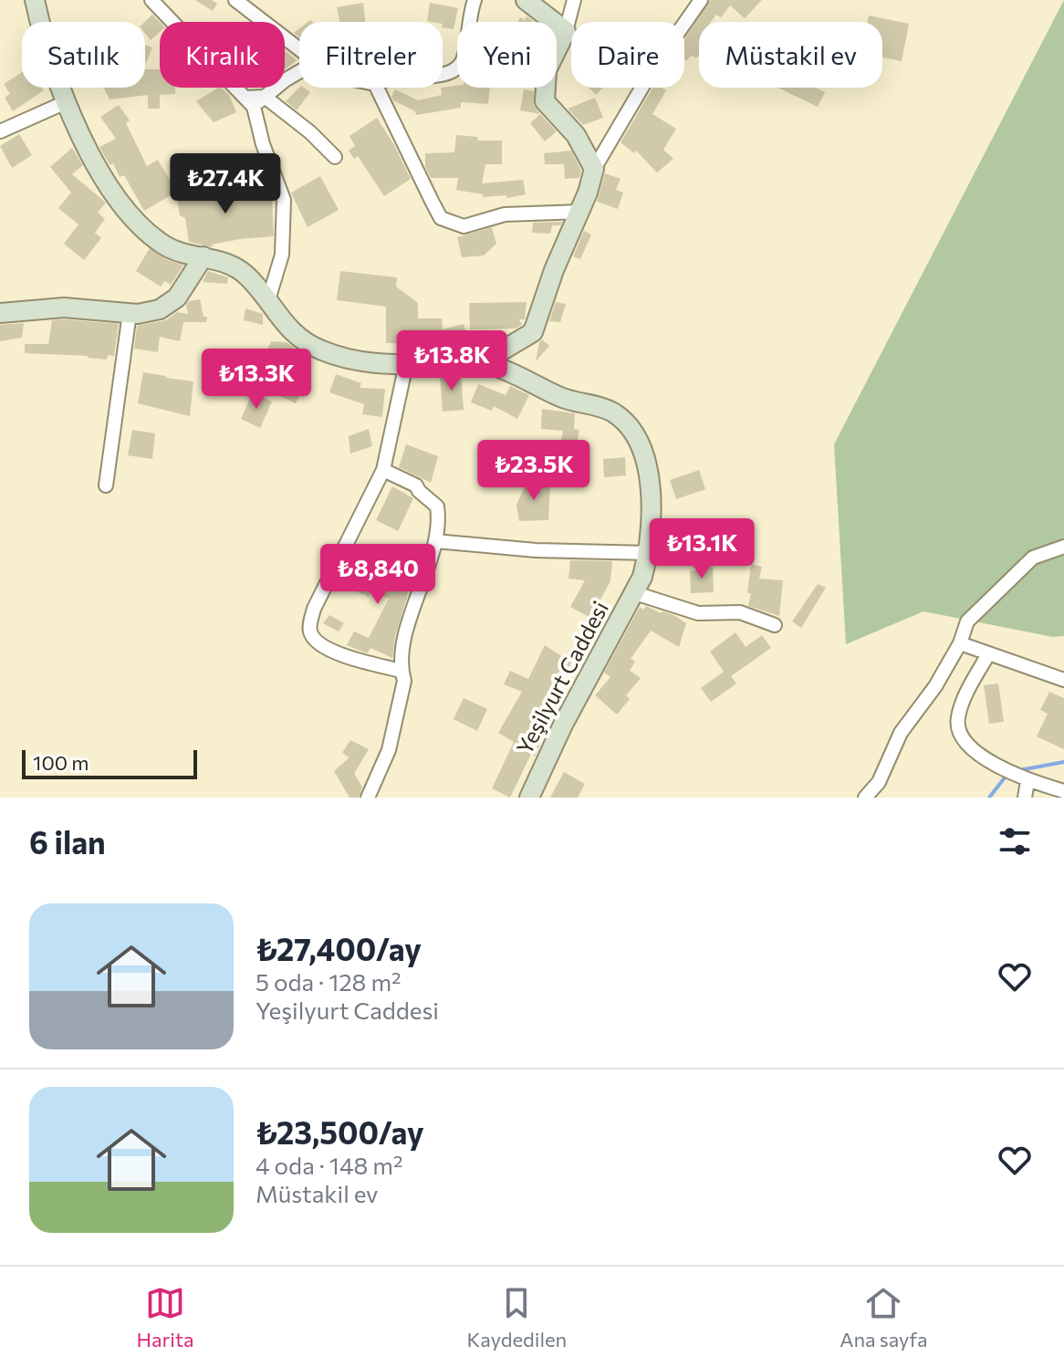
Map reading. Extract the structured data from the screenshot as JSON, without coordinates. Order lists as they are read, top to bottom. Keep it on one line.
{"streets":{"main road":["Yeşilyurt Caddesi"]},"scale_bar":"100 m","page":{"chip":["Satılık","Kiralık","Filtreler","Yeni","Daire","Müstakil ev"],"price":["₺27.4K","₺13.8K","₺13.3K","₺23.5K","₺13.1K","₺8,840"],"scale":"100 m","heading":"6 ilan","list":[{"name":"₺27,400/ay","note":"5 oda · 128 m² · Yeşilyurt Caddesi"},{"name":"₺23,500/ay","note":"4 oda · 148 m² · Müstakil ev"}],"tabs":["Harita","Kaydedilen","Ana sayfa"]}}
